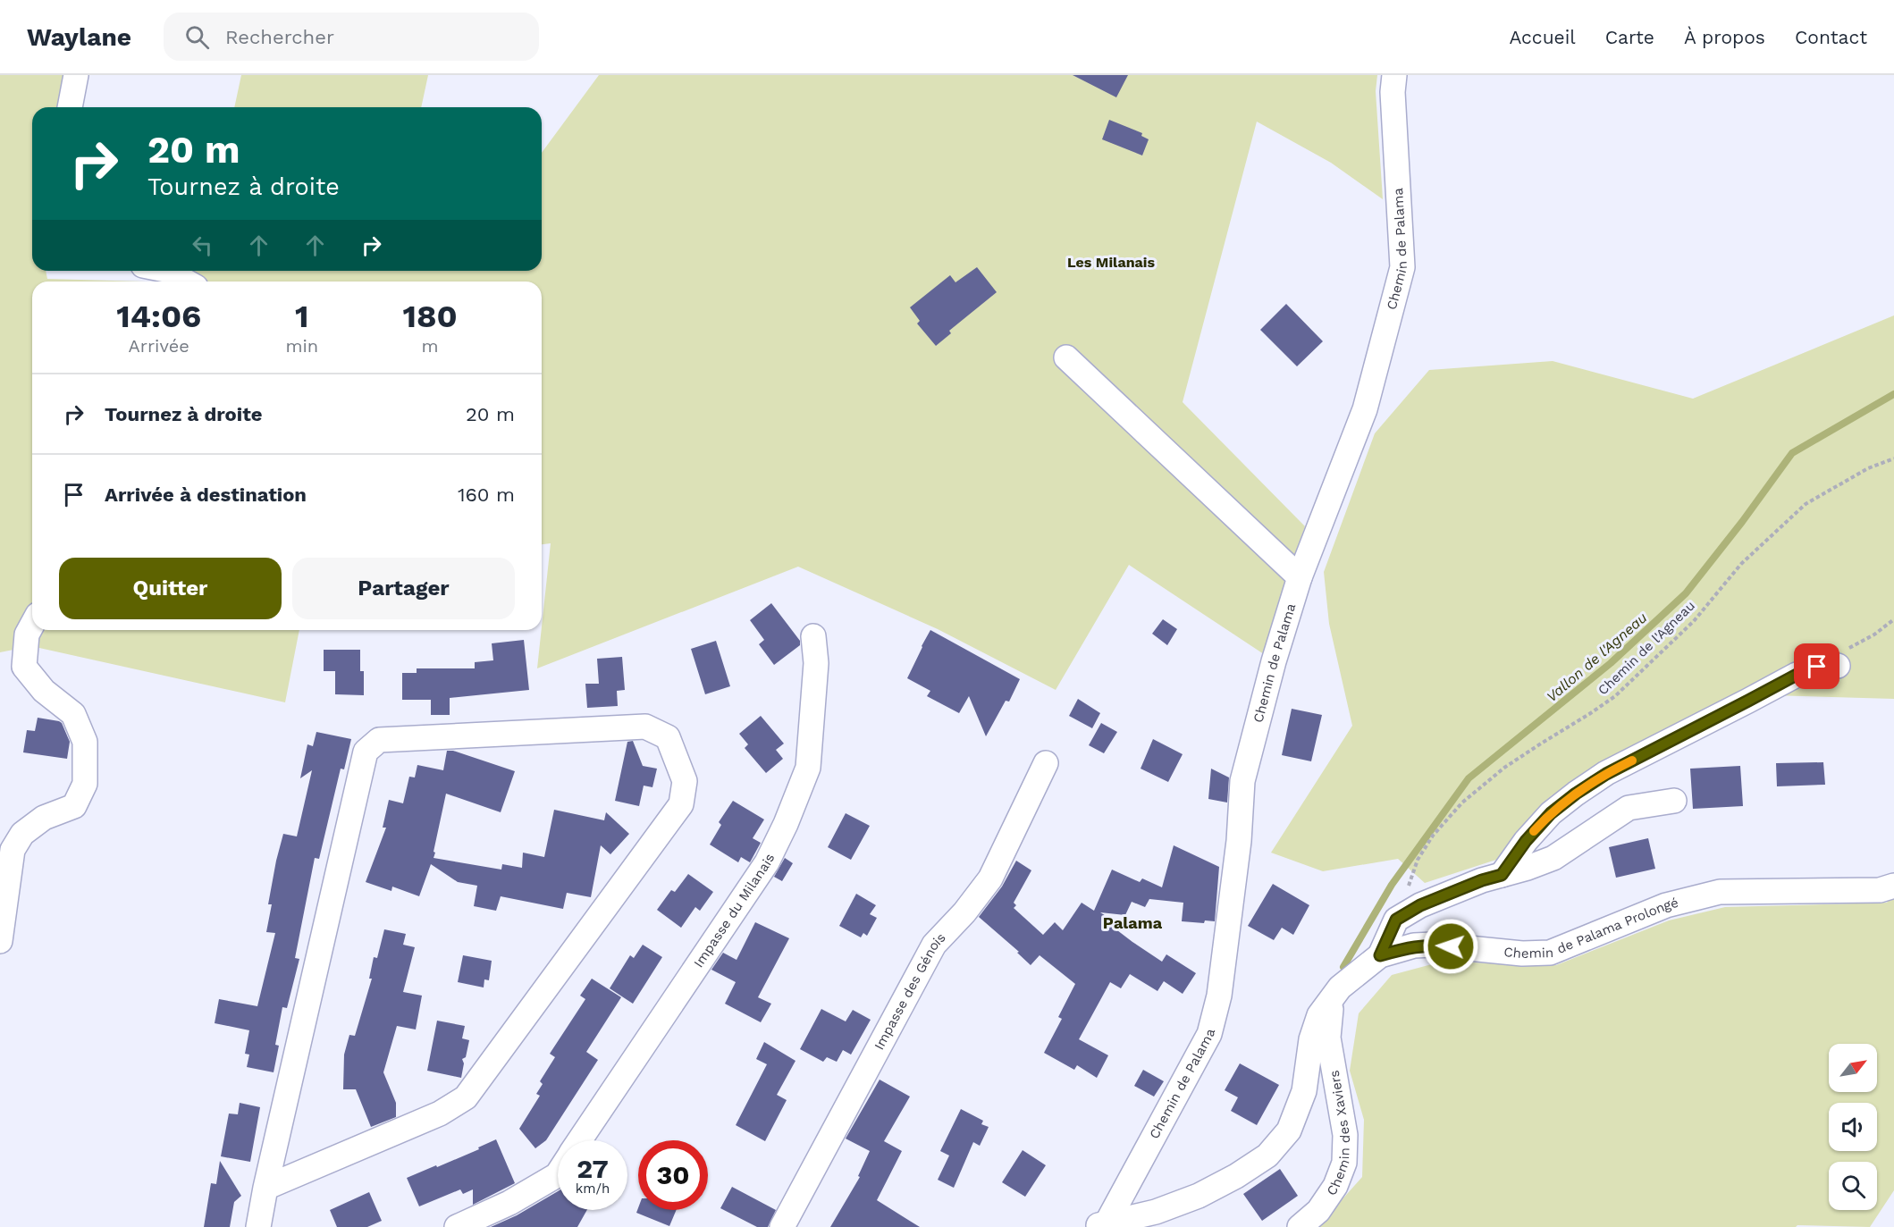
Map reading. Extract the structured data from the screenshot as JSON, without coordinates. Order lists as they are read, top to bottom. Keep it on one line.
{"streets":{"street":["Chemin de Palama","Impasse du Milanais","Chemin de Palama Prolongé","Impasse des Génois","Chemin des Xaviers"],"path":["Chemin de l'Agneau"]},"crossings":[["Chemin de Palama","Chemin de Palama Prolongé"],["Chemin de Palama Prolongé","Chemin des Xaviers"]],"districts":["Les Milanais","Palama"],"water":["Vallon de l'Agneau"],"north":"top right","page":{"header":"Waylane","search":"Rechercher","nav":["Accueil","Carte","À propos","Contact"],"turn":["20 m","Tournez à droite"],"eta":["14:06","Arrivée","1","min","180","m"],"list":[{"name":"Tournez à droite","value":"20 m"},{"name":"Arrivée à destination","value":"160 m"}],"buttons":["Quitter","Partager"],"speed":"27 km/h","limit":"30"}}
